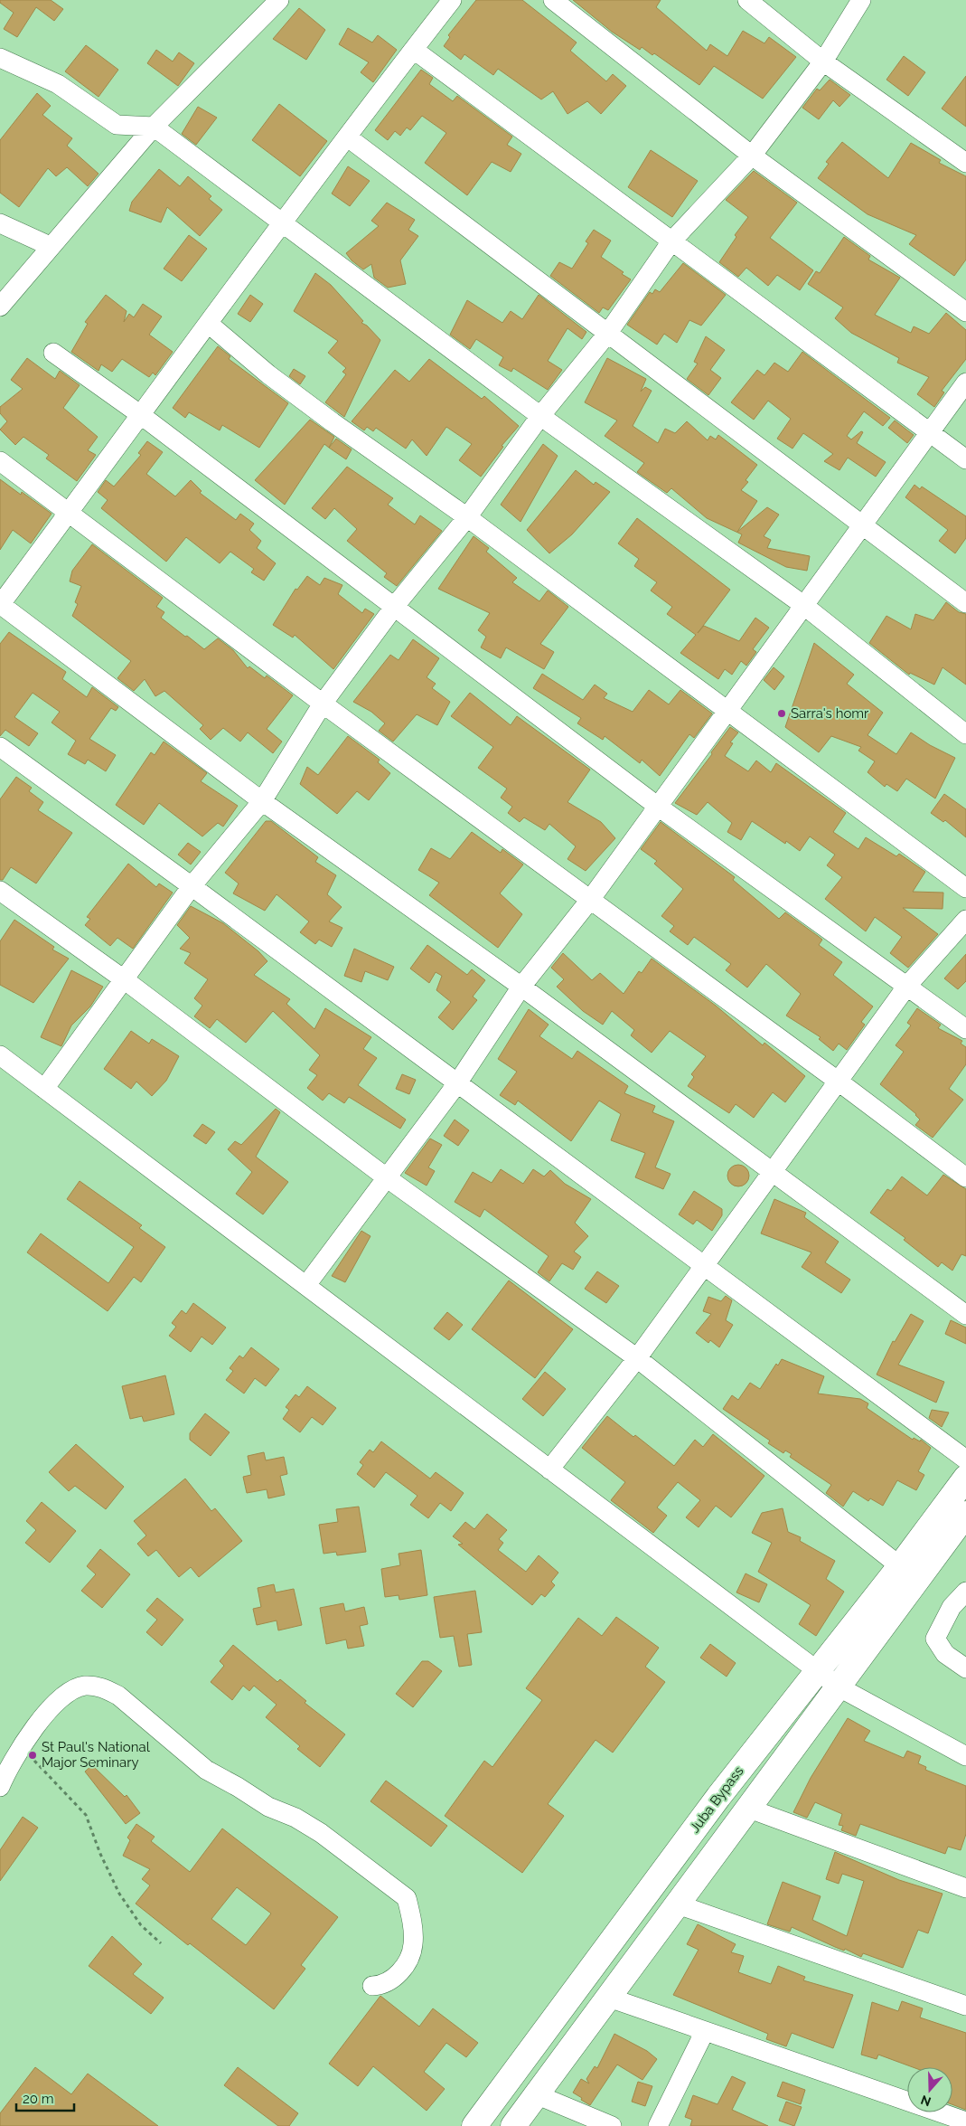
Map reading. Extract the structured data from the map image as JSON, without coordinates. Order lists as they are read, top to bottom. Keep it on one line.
{"streets":{"main road":["Juba Bypass"]},"places":["Sarra's homr","St Paul's National Major Seminary"],"scale_bar":"20 m","north":"bottom"}
